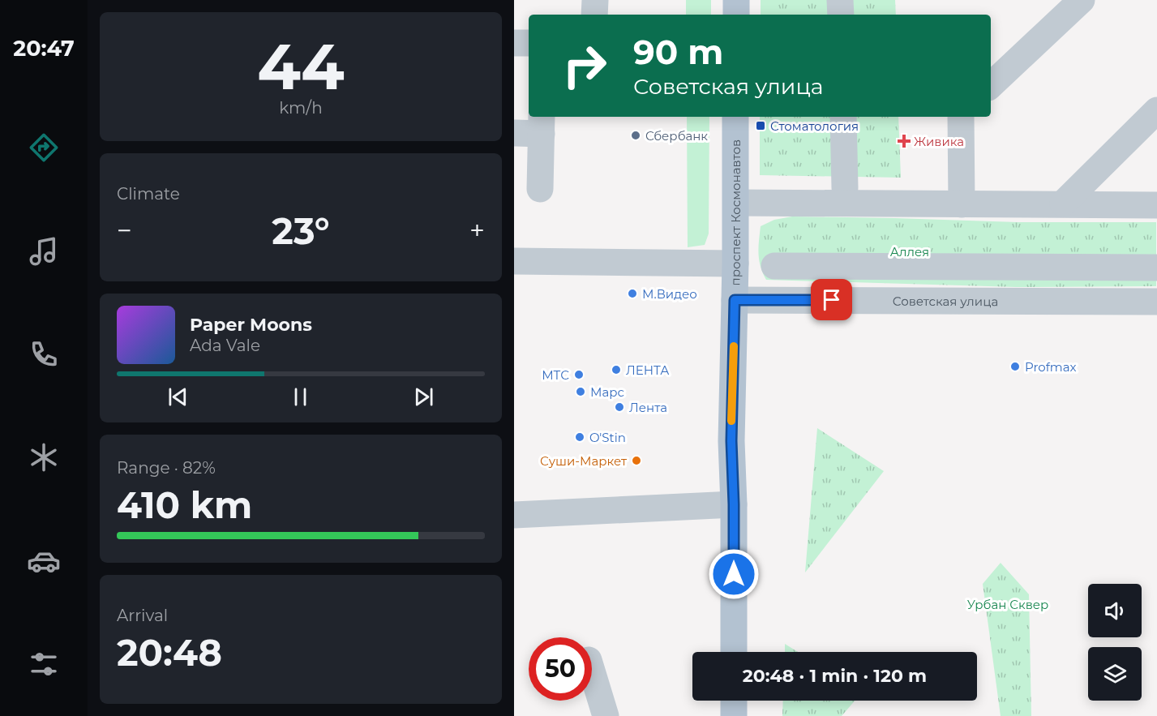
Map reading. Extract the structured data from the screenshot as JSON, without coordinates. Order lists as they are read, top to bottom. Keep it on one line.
{"streets":{"main road":["проспект Космонавтов"],"street":["Советская улица"]},"crossings":[["проспект Космонавтов","Советская улица"]],"parks":["Аллея","Урбан Сквер"],"places":{"transit":["Стоматология"],"other":["Сбербанк","М.Видео","Profmax","ЛЕНТА","МТС","Марс","Лента","O'Stin","Суши-Маркет"],"health":["Живика"]},"page":{"tabs":"20:47","tile":[["44","km/h"],"Climate",["Range · 82%","410 km"],["Arrival","20:48"]],"turn":["90 m","Советская улица"],"heat":["−","23°","+"],"song":["Paper Moons","Ada Vale"],"limit":"50","trip":"20:48 · 1 min · 120 m"}}
